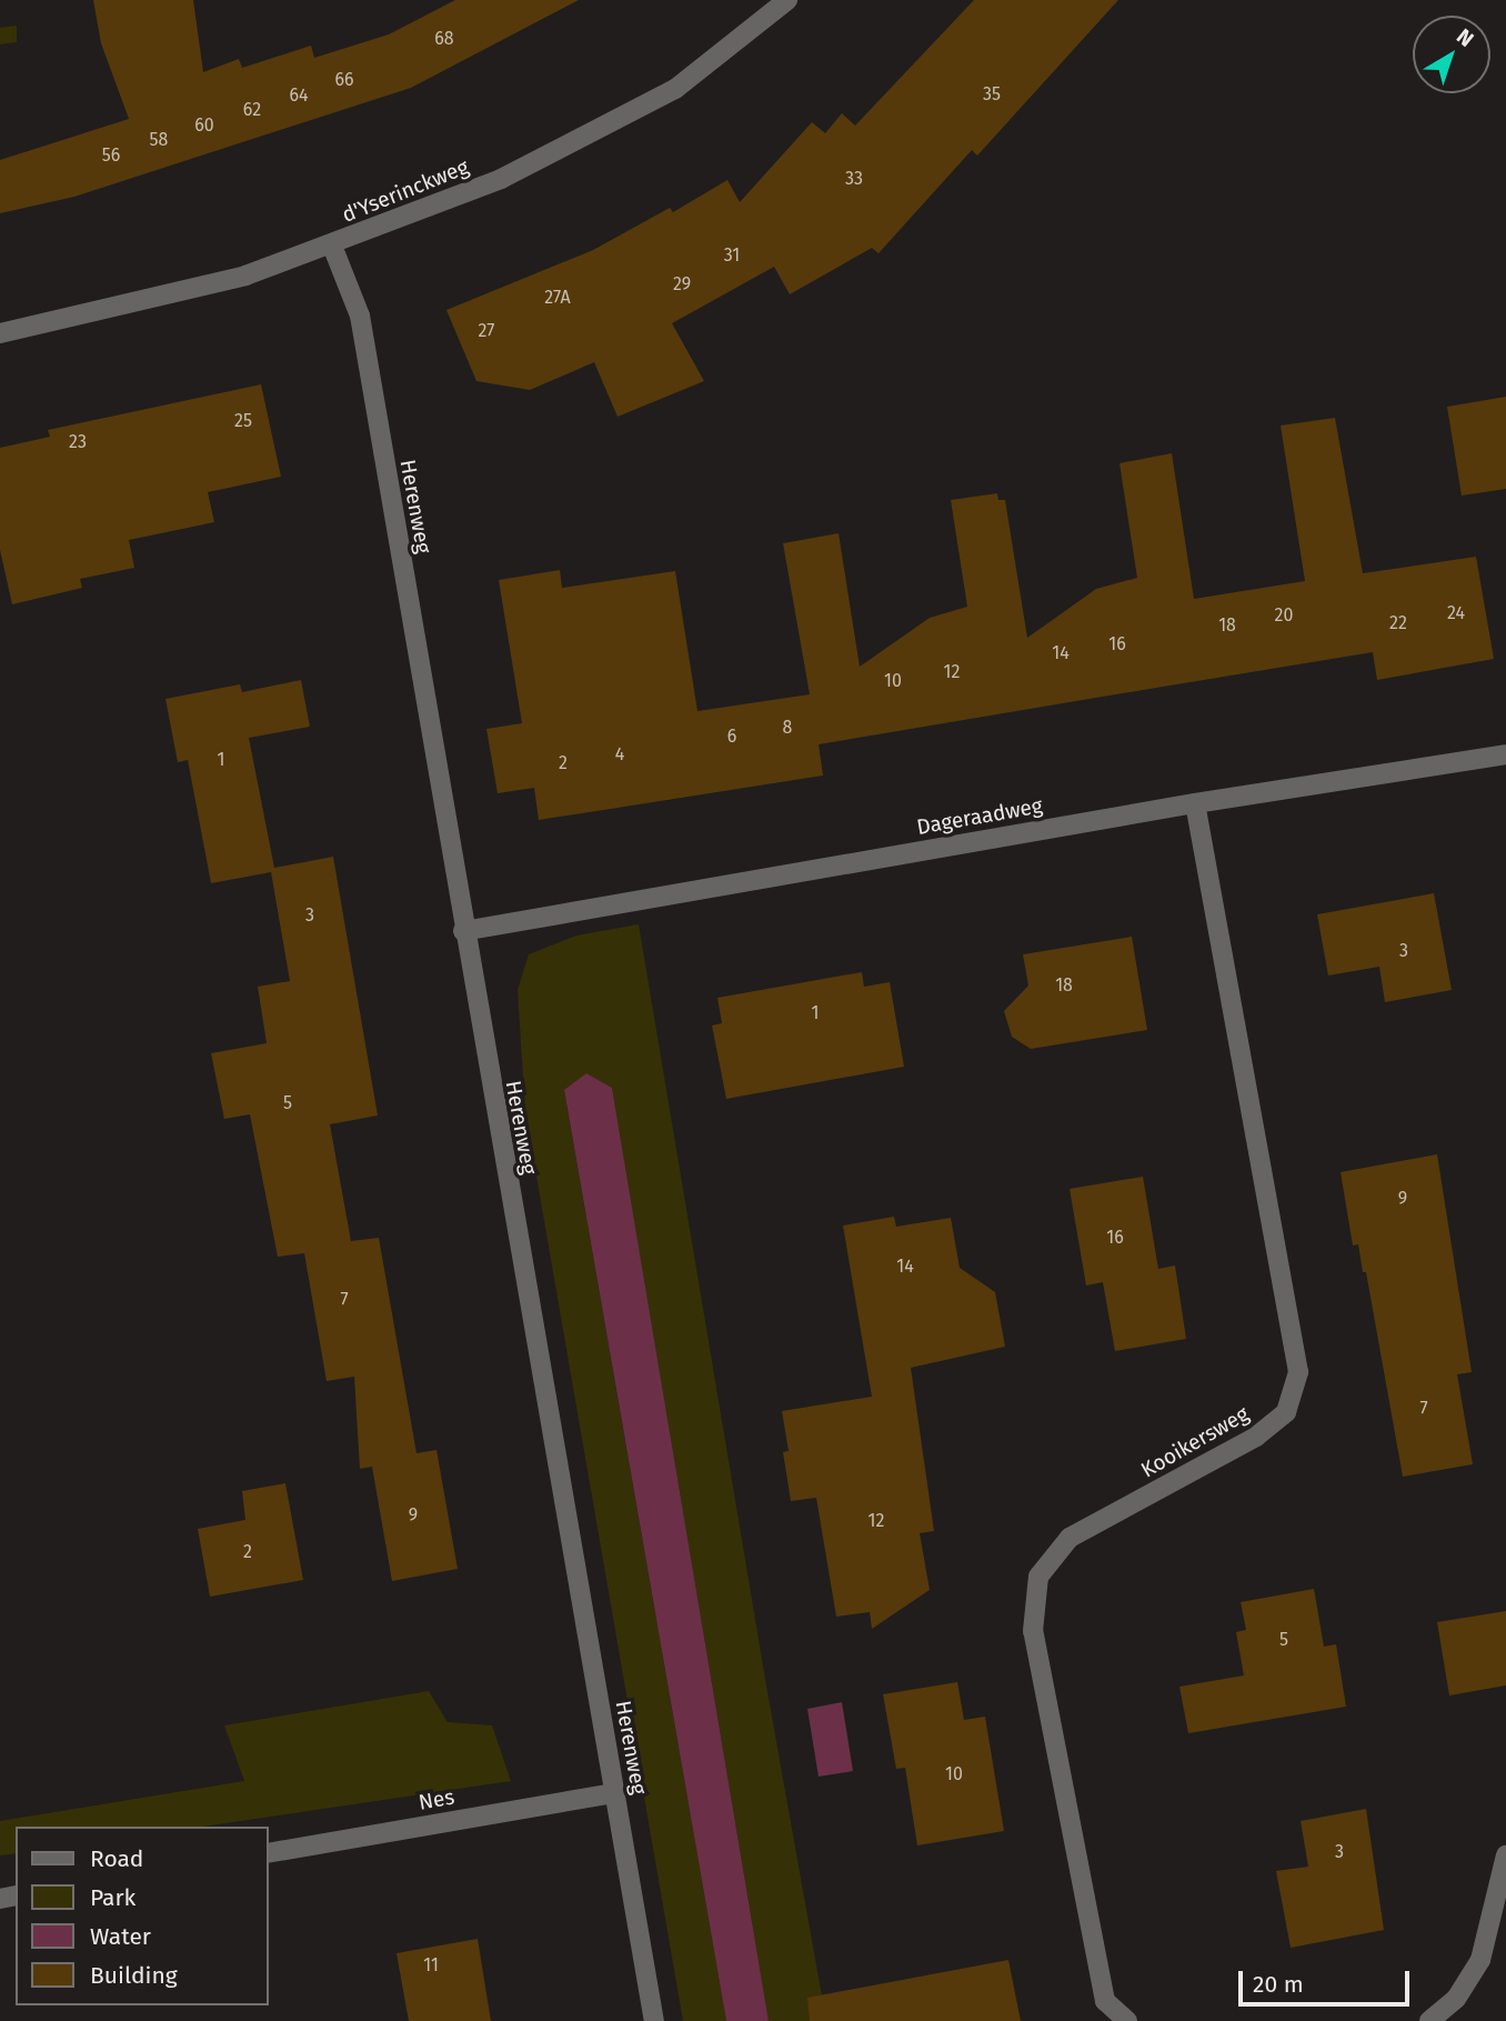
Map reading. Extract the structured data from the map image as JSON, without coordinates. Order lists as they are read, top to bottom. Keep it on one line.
{"streets":{"street":["d'Yserinckweg","Herenweg","Dageraadweg","Kooikersweg","Nes"]},"crossings":[["d'Yserinckweg","Herenweg"],["Herenweg","Dageraadweg"],["Herenweg","Nes"],["Dageraadweg","Kooikersweg"]],"house_numbers":["68","66","35","64","62","60","58","56","33","31","29","27A","27","25","23","24","20","22","18","16","14","12","10","8","6","4","1","2","3","3","18","1","5","9","16","14","7","7","9","12","2","5","10","3","11"],"legend":["Road","Park","Water","Building"],"scale_bar":"20 m","north":"top right"}
